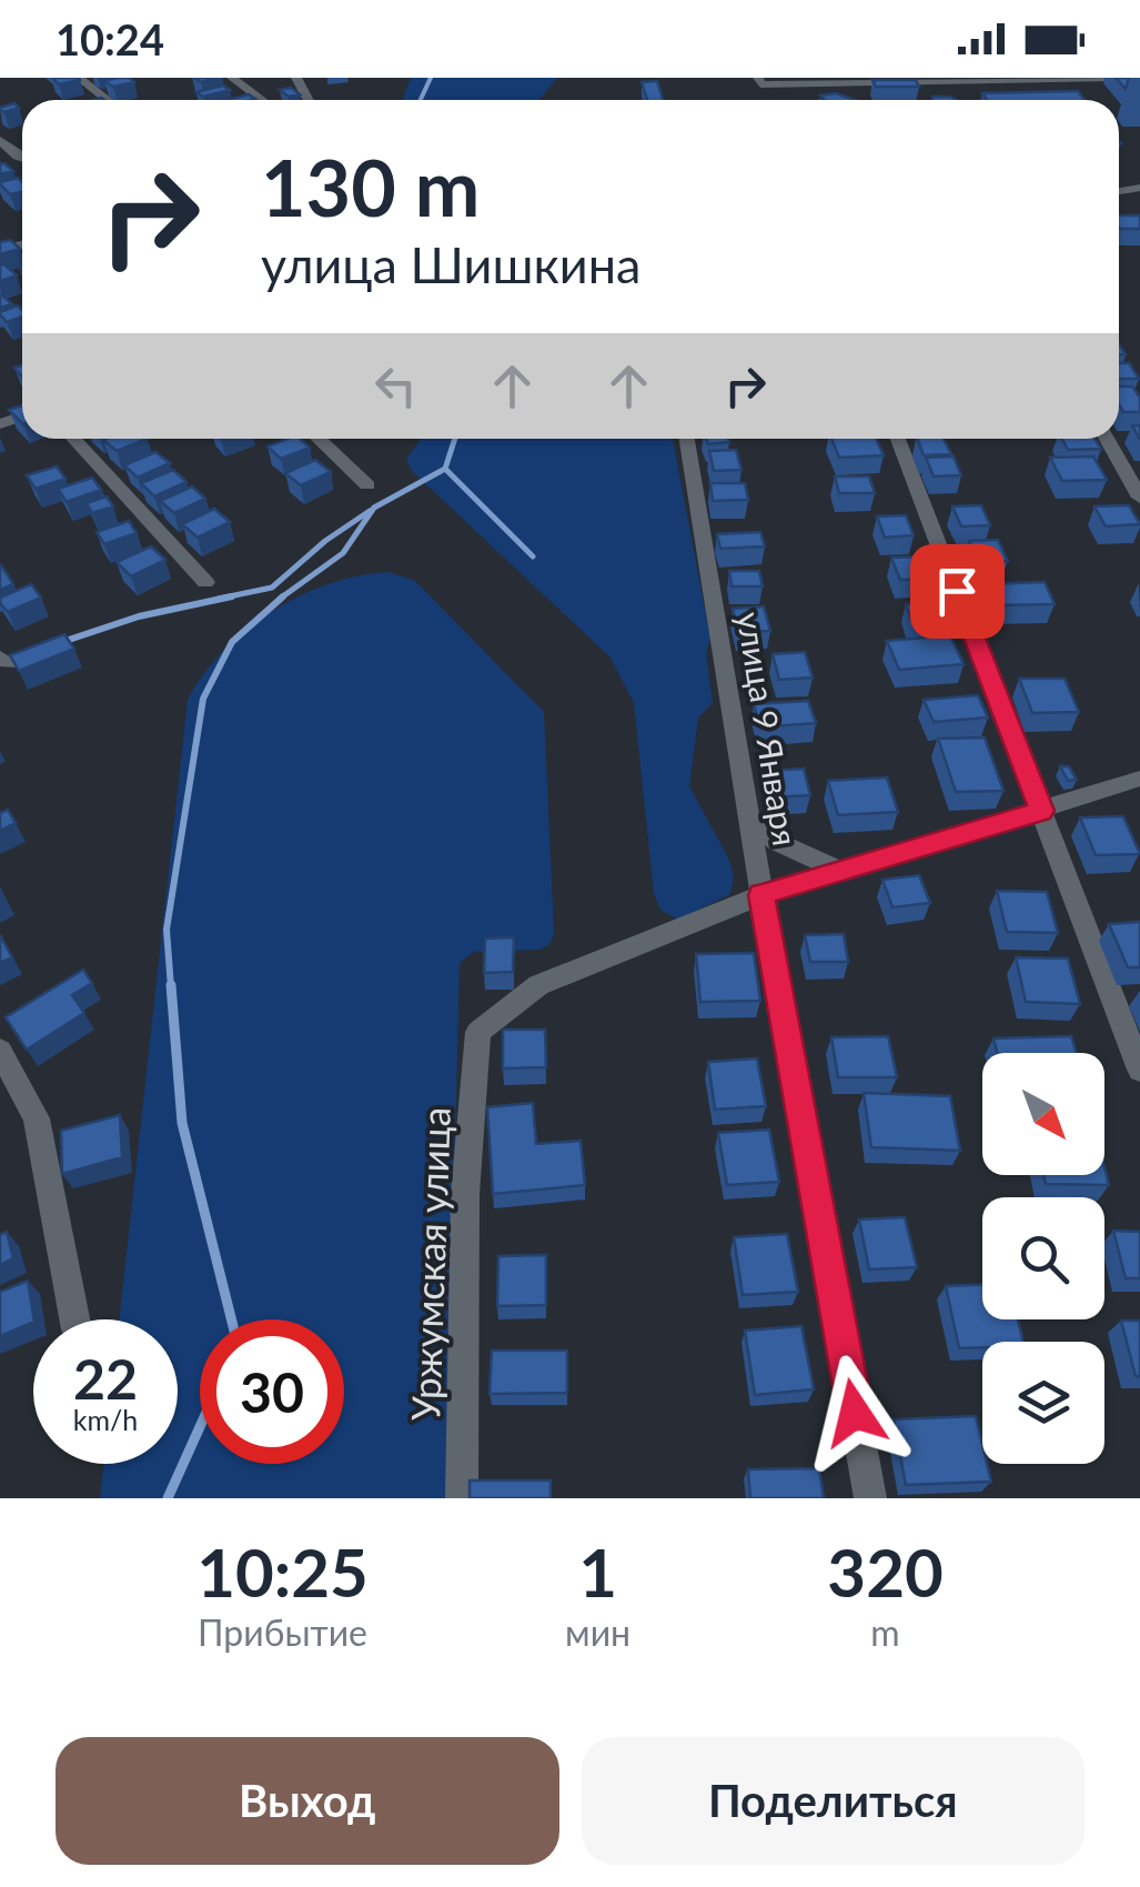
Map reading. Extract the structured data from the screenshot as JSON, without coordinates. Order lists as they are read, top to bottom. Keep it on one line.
{"streets":{"street":["улица 9 Января","Уржумская улица"]},"crossings":[["улица 9 Января","Уржумская улица"]],"north":"bottom right","page":{"status":"10:24","turn":["130 m","улица Шишкина"],"speed":"22 km/h","limit":"30","eta":["10:25","Прибытие","1","мин","320","m"],"buttons":["Выход","Поделиться"]}}
